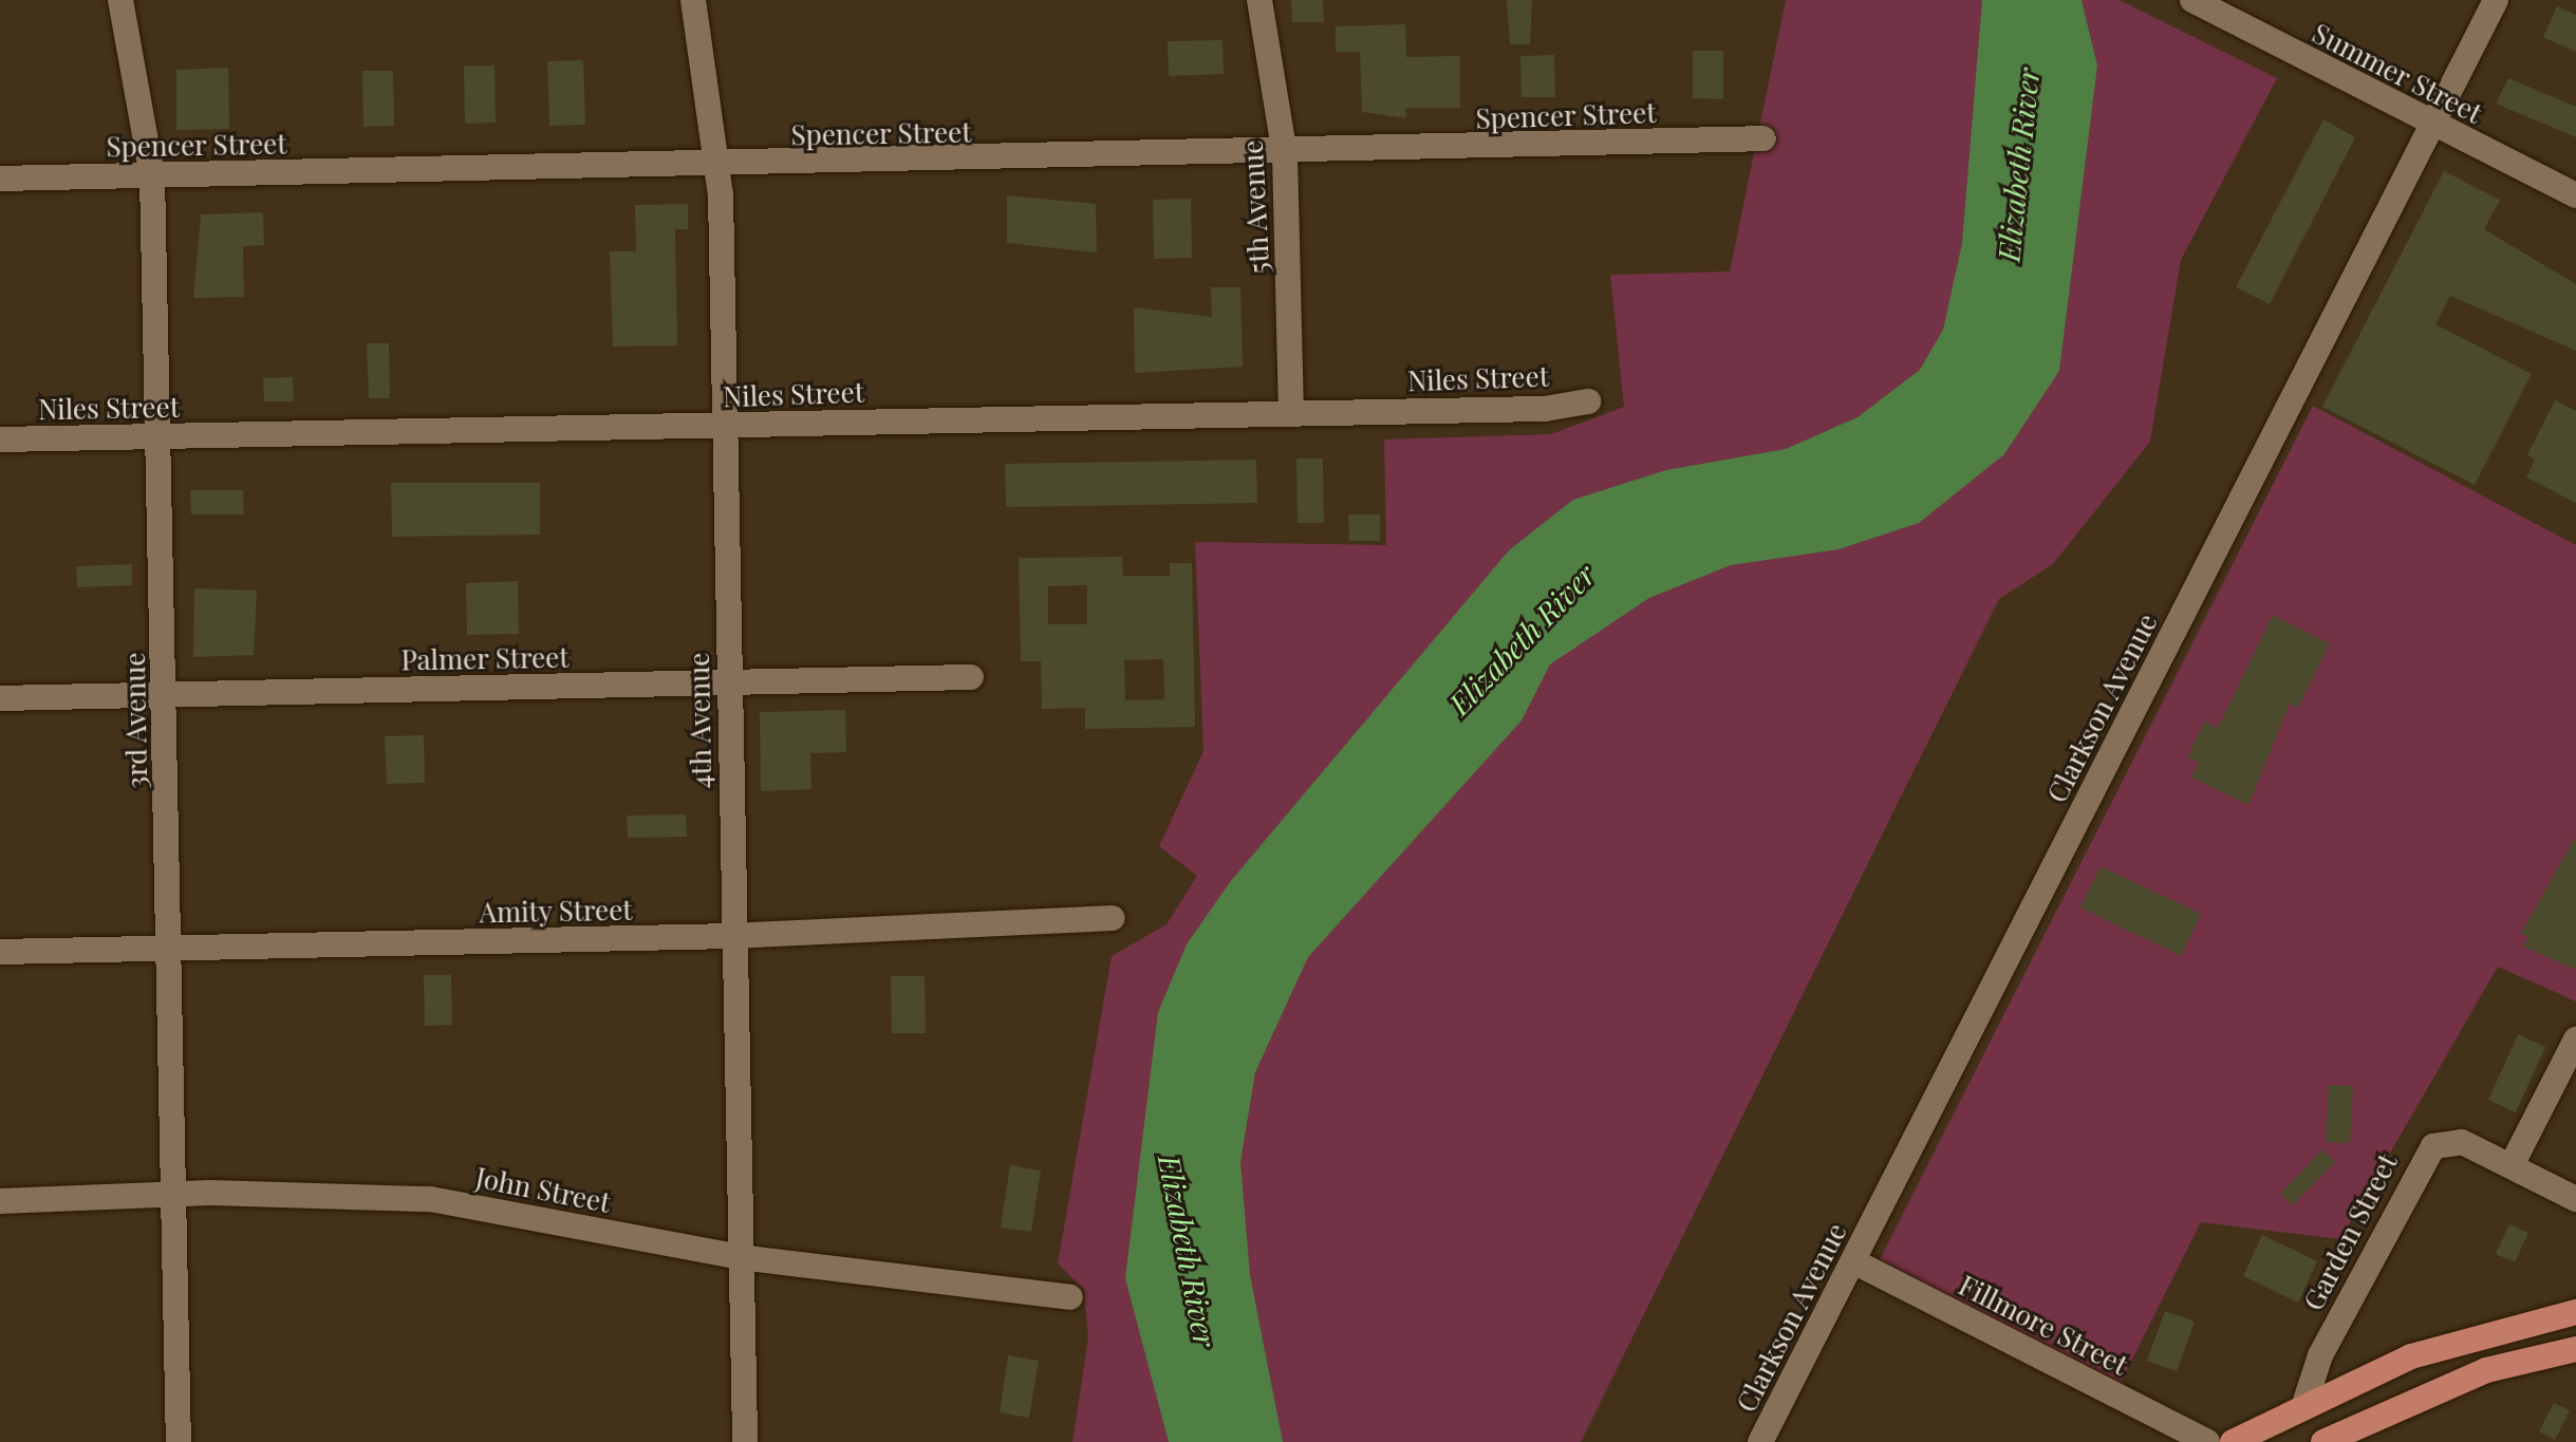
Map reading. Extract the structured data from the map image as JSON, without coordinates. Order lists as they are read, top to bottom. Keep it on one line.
{"streets":{"street":["Summer Street","Spencer Street","5th Avenue","Niles Street","Palmer Street","Clarkson Avenue","3rd Avenue","4th Avenue","Amity Street","John Street","Garden Street","Fillmore Street"]},"crossings":[["Summer Street","Clarkson Avenue"],["Spencer Street","5th Avenue"],["Spencer Street","3rd Avenue"],["Spencer Street","4th Avenue"],["5th Avenue","Niles Street"],["Niles Street","3rd Avenue"],["Niles Street","4th Avenue"],["Palmer Street","3rd Avenue"],["Palmer Street","4th Avenue"],["Clarkson Avenue","Fillmore Street"],["3rd Avenue","Amity Street"],["3rd Avenue","John Street"],["4th Avenue","Amity Street"],["4th Avenue","John Street"]],"water":["Elizabeth River"]}
